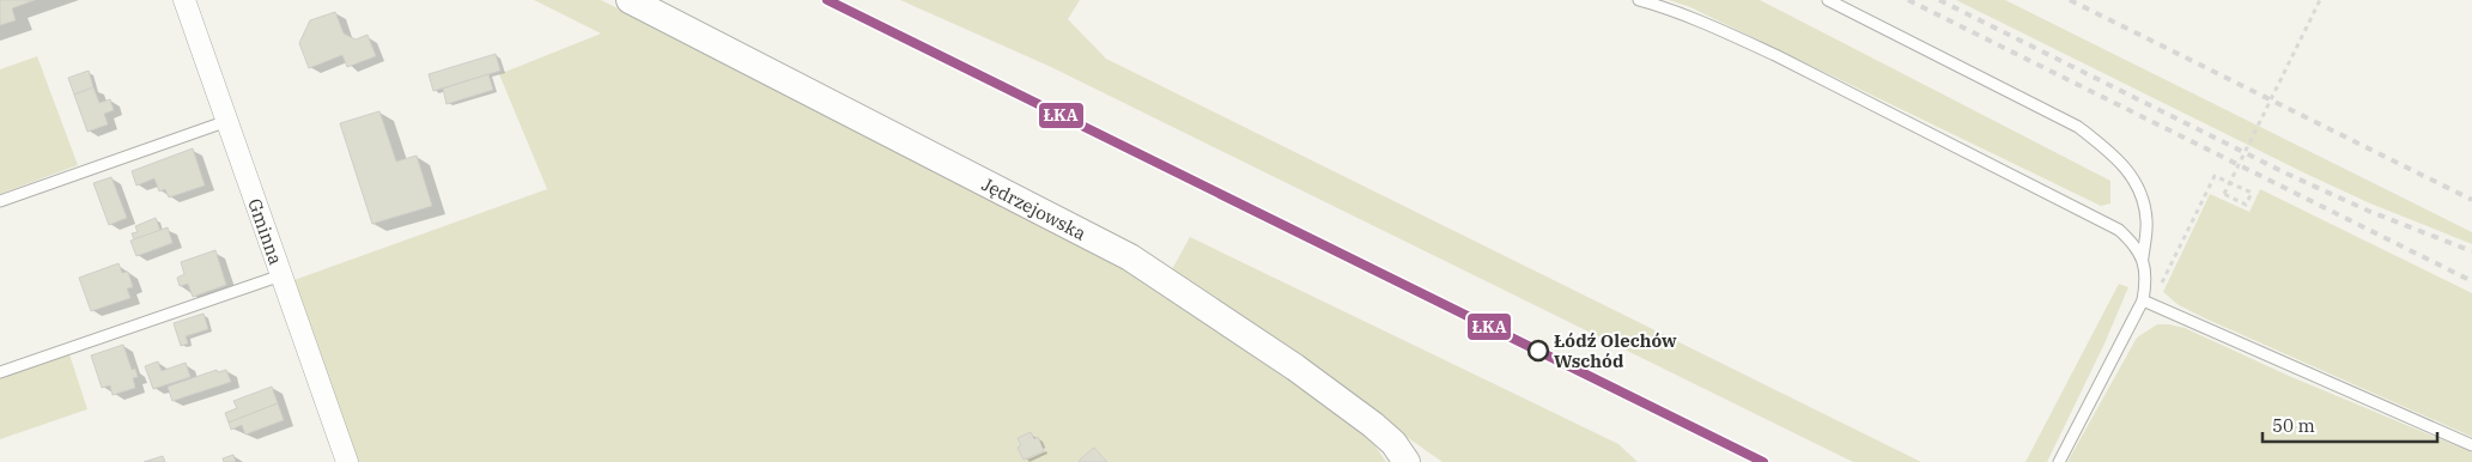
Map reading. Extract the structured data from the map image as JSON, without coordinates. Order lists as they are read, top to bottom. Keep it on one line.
{"streets":{"street":["Jędrzejowska","Gminna"]},"places":["Łódź Olechów Wschód"],"lines":["transit line ŁKA"],"scale_bar":"50 m"}
